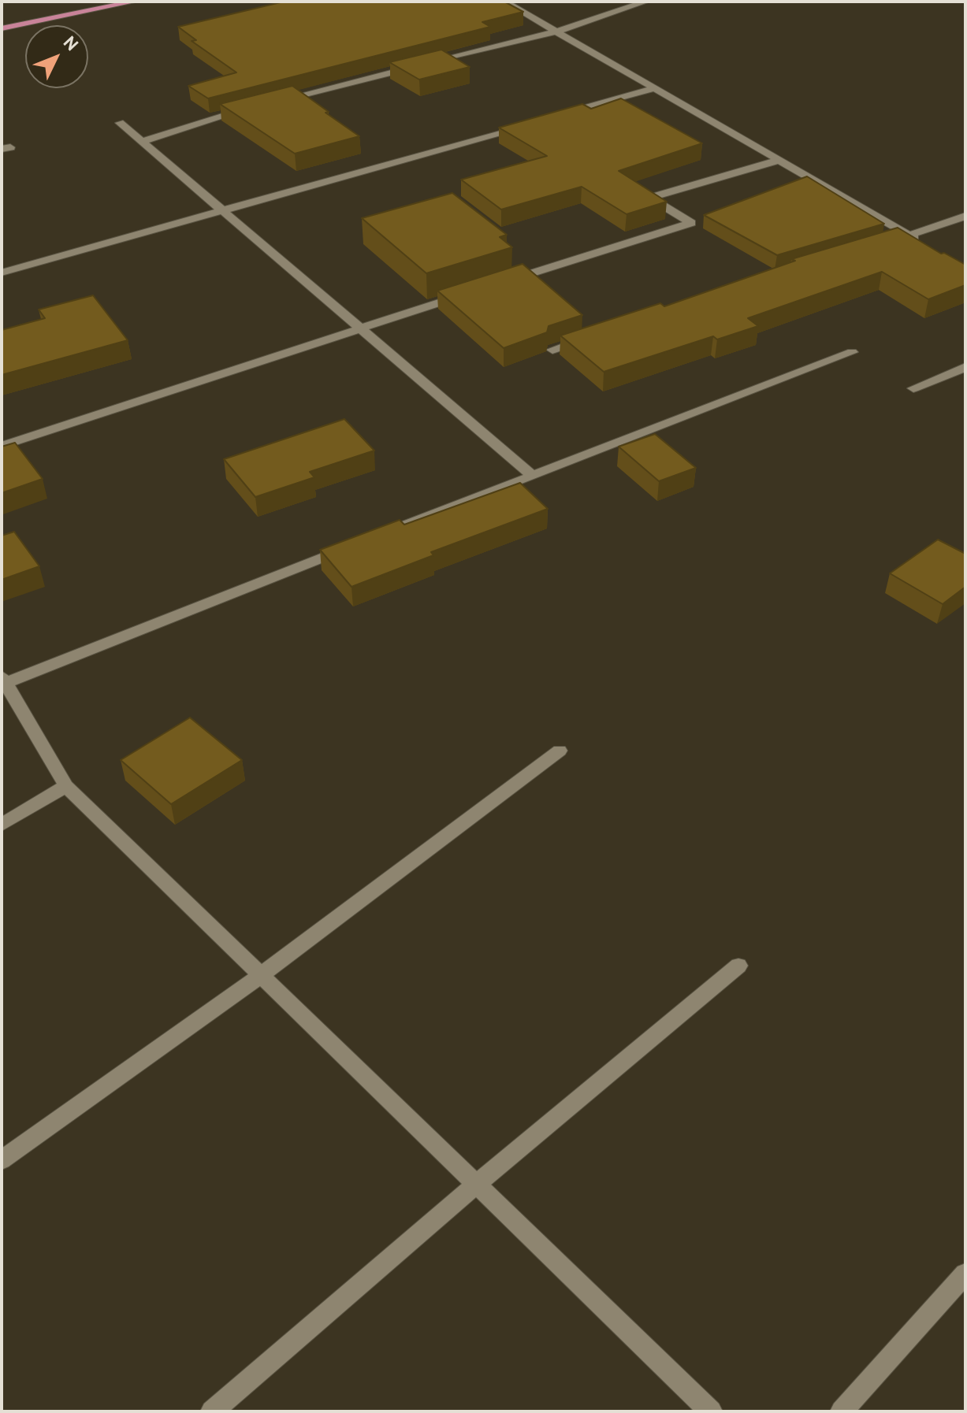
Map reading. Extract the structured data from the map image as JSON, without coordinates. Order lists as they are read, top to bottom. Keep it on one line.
{"north":"top right"}
